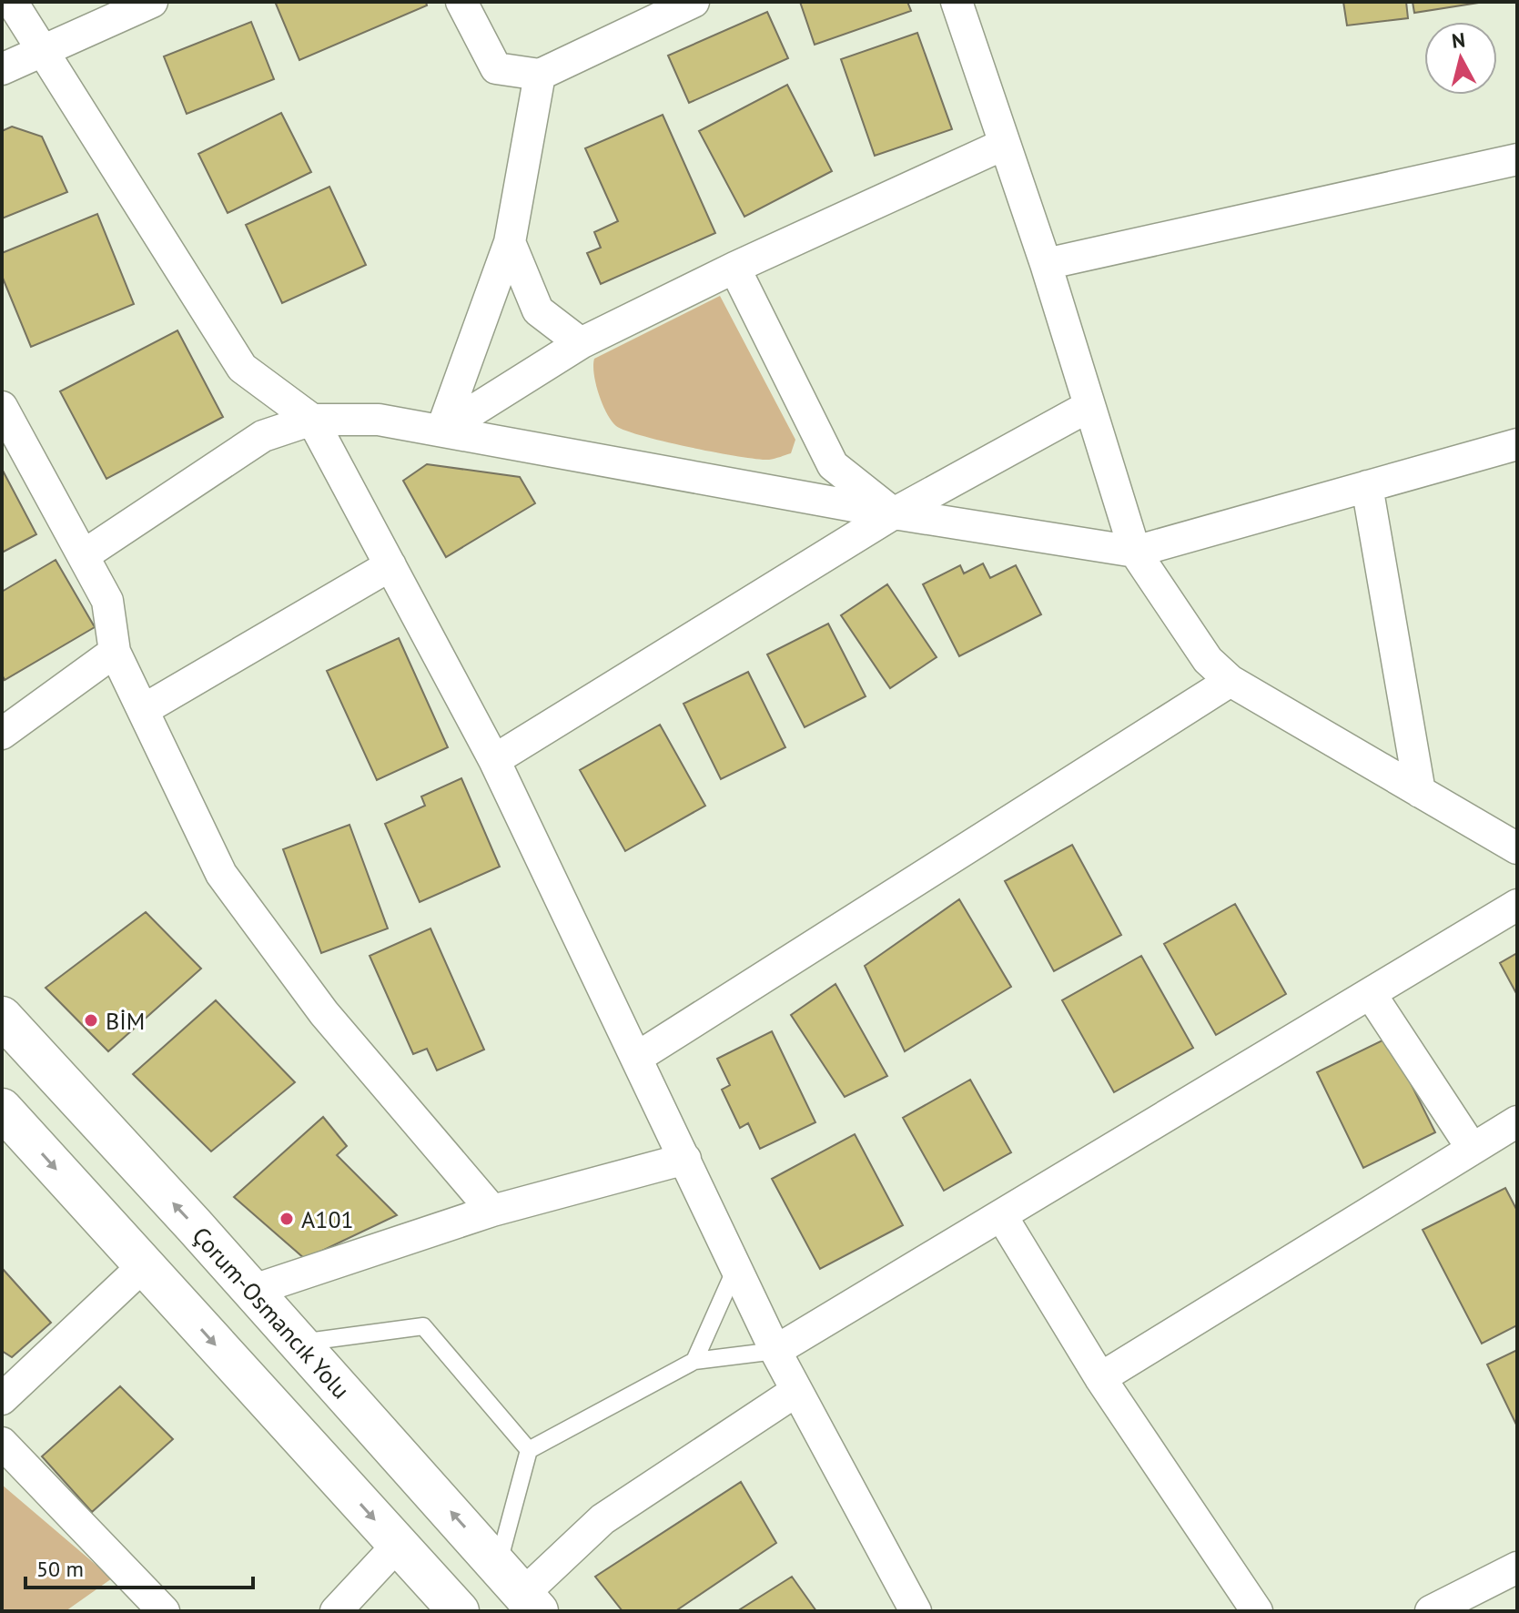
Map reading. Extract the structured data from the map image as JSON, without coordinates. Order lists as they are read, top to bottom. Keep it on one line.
{"streets":{"highway":["Çorum-Osmancık Yolu"]},"places":["BİM","A101"],"scale_bar":"50 m","north":"top"}
